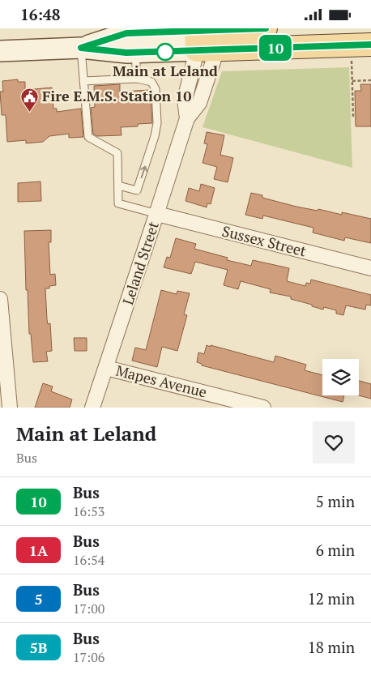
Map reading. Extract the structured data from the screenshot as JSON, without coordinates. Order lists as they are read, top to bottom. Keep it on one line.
{"streets":{"street":["Sussex Street","Leland Street","Mapes Avenue"]},"crossings":[["Sussex Street","Leland Street"],["Leland Street","Mapes Avenue"]],"places":{"other":["Main at Leland"],"public building":["Fire E.M.S. Station 10"]},"lines":["bus line 10"],"page":{"status":"16:48","on_map":"10","heading":["Main at Leland","Bus"],"list":[{"mark":"10","name":"Bus","note":"16:53","value":"5 min"},{"mark":"1A","name":"Bus","note":"16:54","value":"6 min"},{"mark":"5","name":"Bus","note":"17:00","value":"12 min"},{"mark":"5B","name":"Bus","note":"17:06","value":"18 min"}]}}
